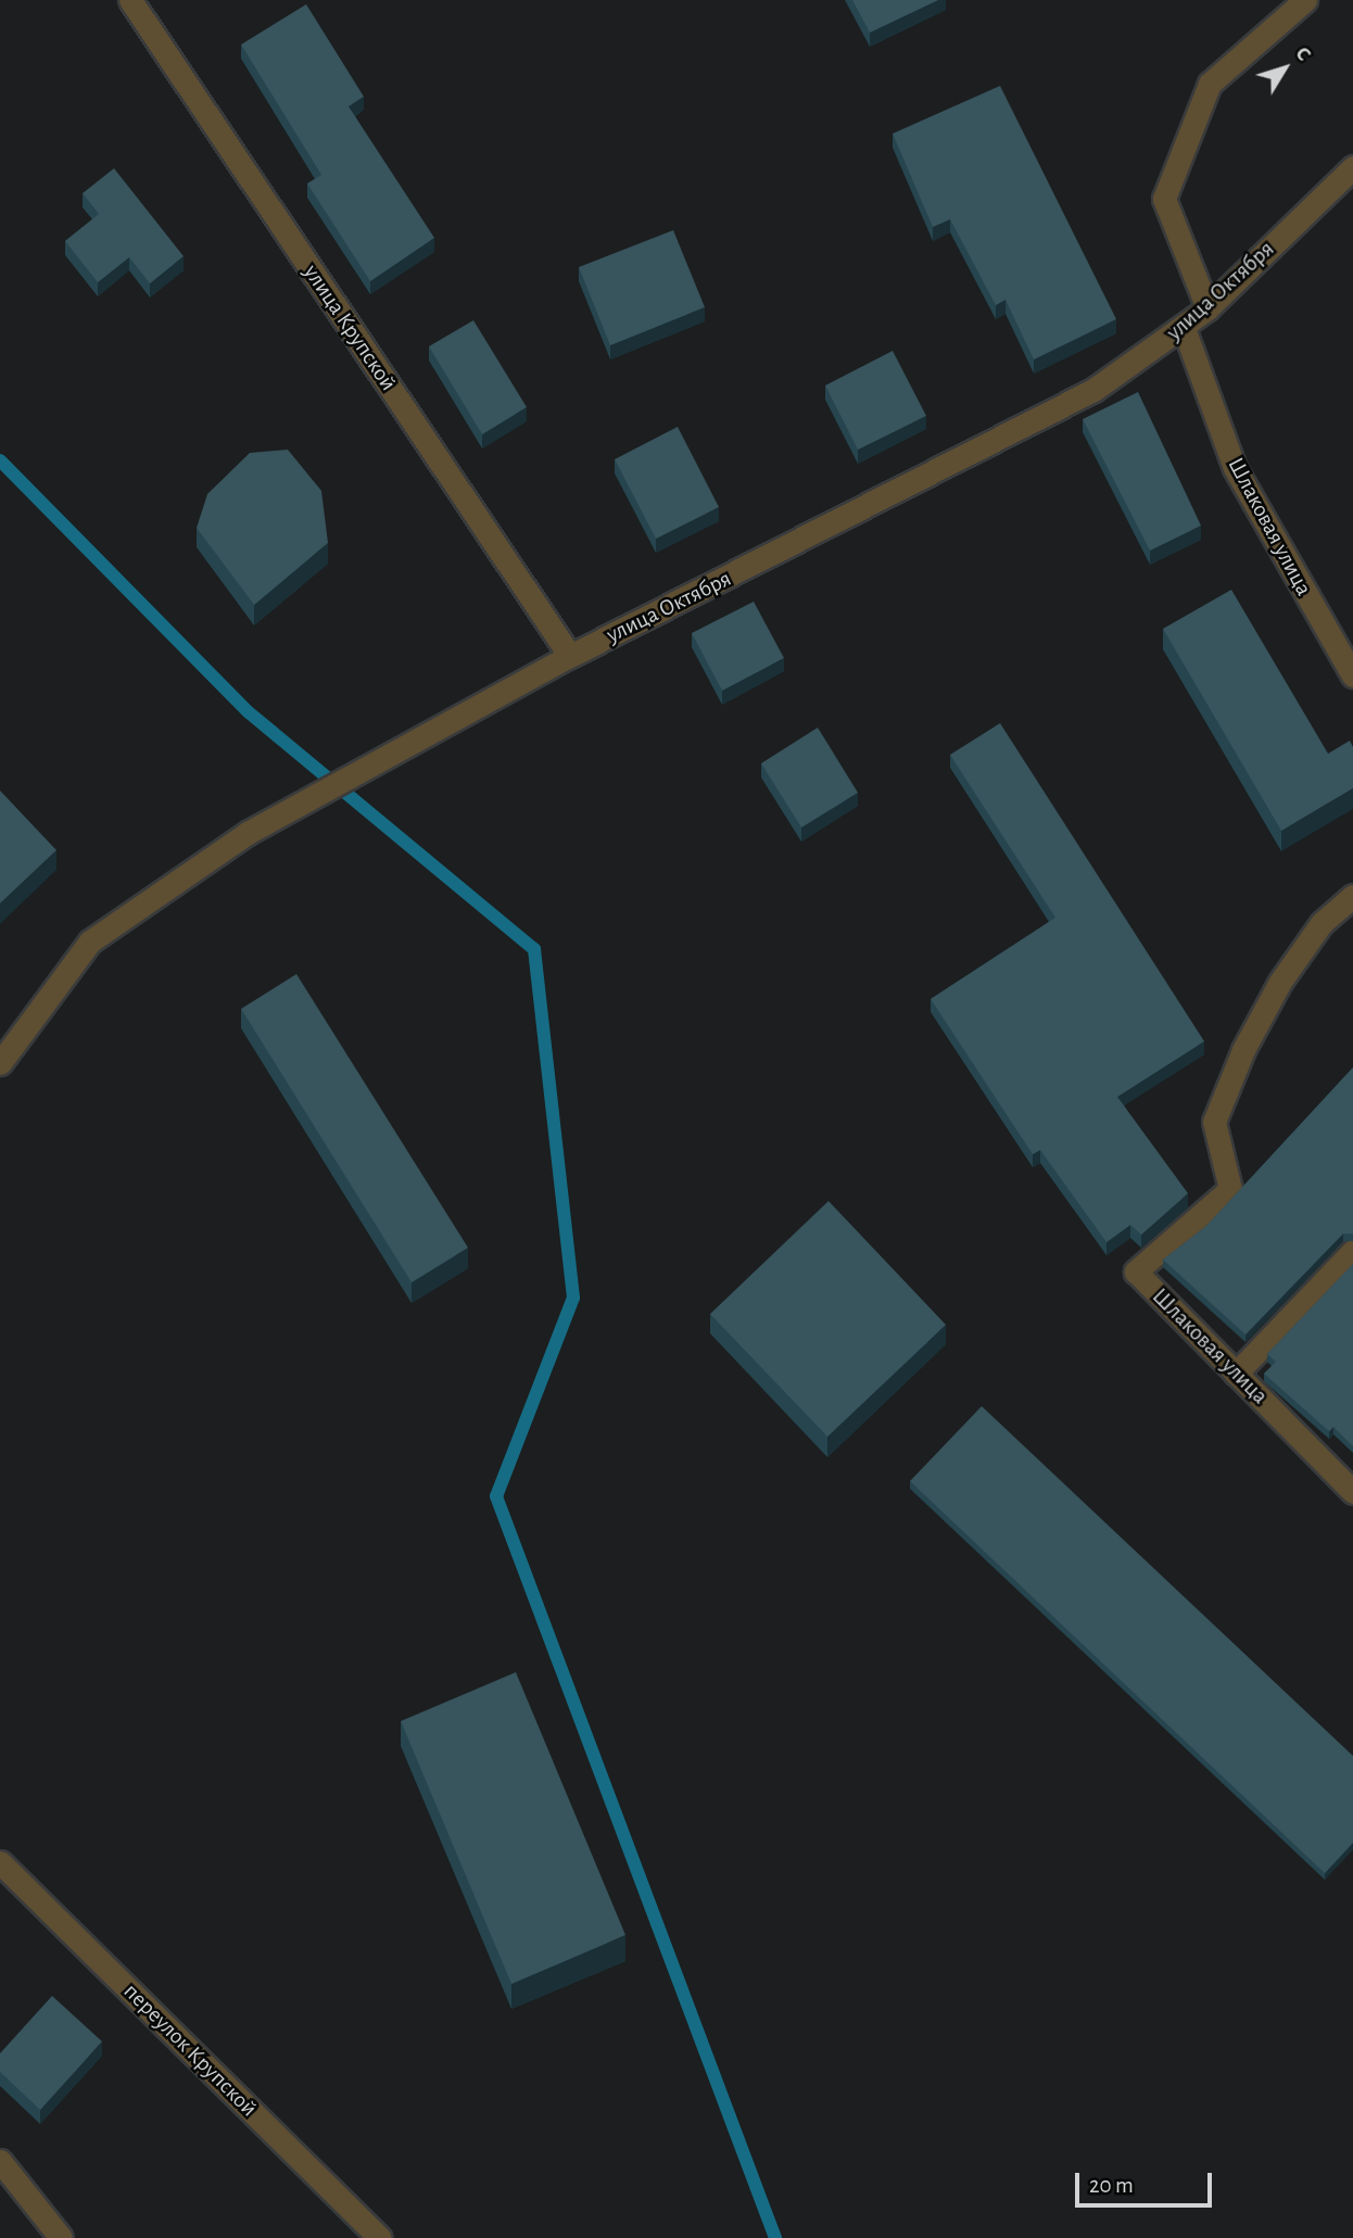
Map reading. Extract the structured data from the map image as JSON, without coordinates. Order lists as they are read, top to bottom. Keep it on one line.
{"streets":{"street":["улица Октября","улица Крупской","Шлаковая улица","переулок Крупской"]},"crossings":[["улица Октября","улица Крупской"],["улица Октября","Шлаковая улица"]],"scale_bar":"20 m","north":"top right"}
